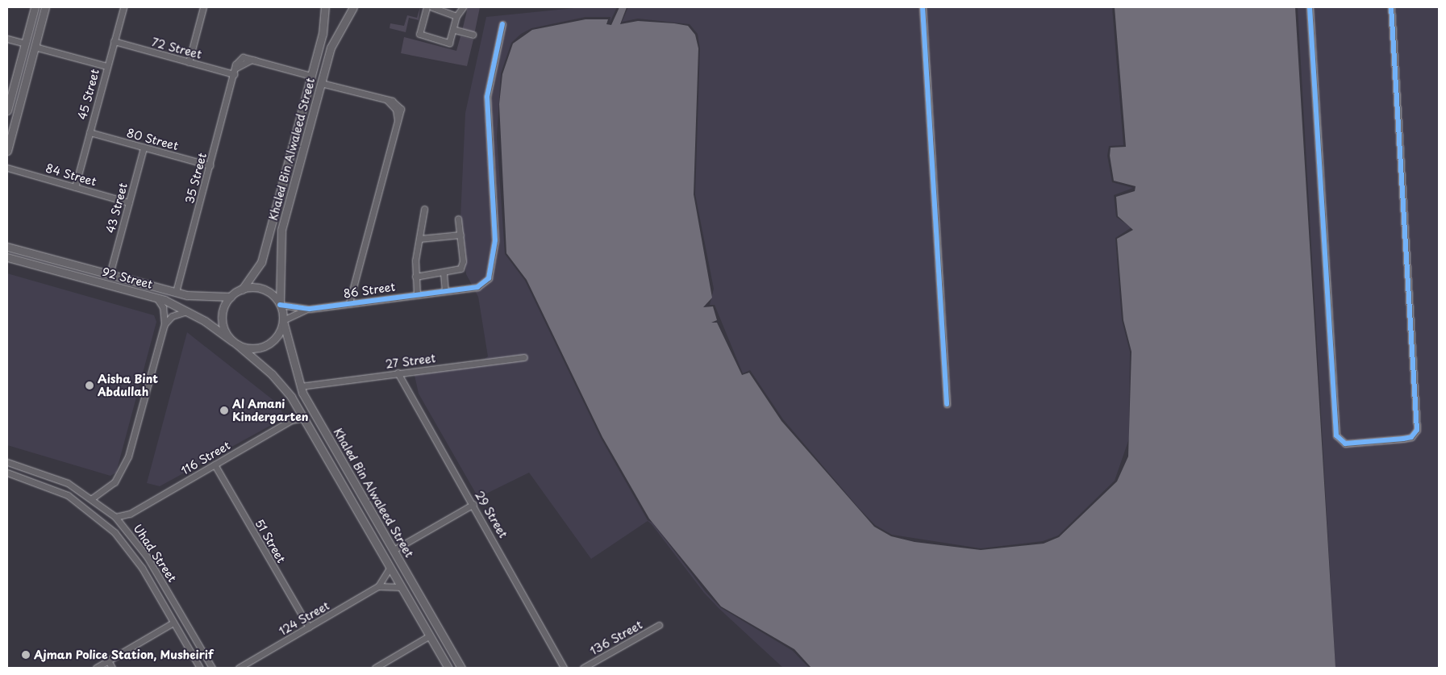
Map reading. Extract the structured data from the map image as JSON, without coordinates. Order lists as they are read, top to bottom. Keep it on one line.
{"streets":{"main road":["Khaled Bin Alwaleed Street","92 Street"],"street":["72 Street","45 Street","80 Street","84 Street","35 Street","43 Street","86 Street","27 Street","116 Street","29 Street","51 Street","Uhad Street","124 Street","136 Street"]},"crossings":[["72 Street","45 Street"],["72 Street","35 Street"],["45 Street","80 Street"],["45 Street","84 Street"],["80 Street","35 Street"],["80 Street","43 Street"],["Khaled Bin Alwaleed Street","92 Street"],["Khaled Bin Alwaleed Street","86 Street"],["Khaled Bin Alwaleed Street","27 Street"],["Khaled Bin Alwaleed Street","116 Street"],["Khaled Bin Alwaleed Street","124 Street"],["84 Street","43 Street"],["35 Street","92 Street"],["43 Street","92 Street"],["92 Street","86 Street"],["27 Street","29 Street"],["116 Street","51 Street"],["116 Street","Uhad Street"],["51 Street","124 Street"]],"places":["Aisha Bint Abdullah","Al Amani Kindergarten","Ajman Police Station, Musheirif"]}
